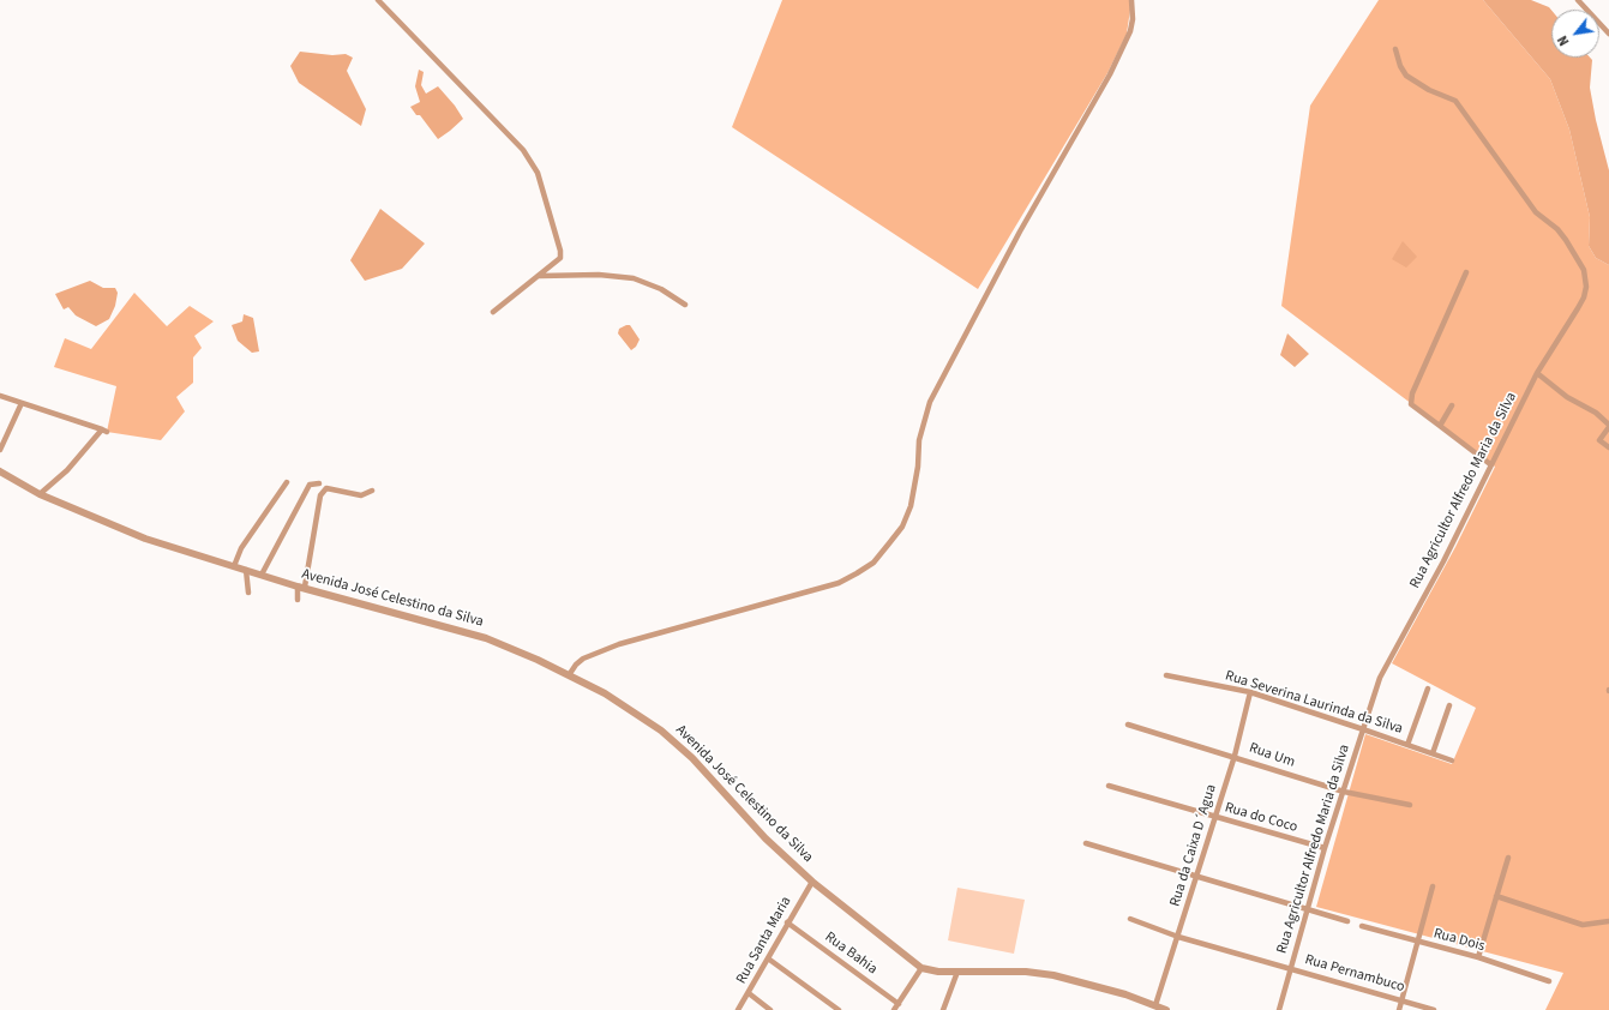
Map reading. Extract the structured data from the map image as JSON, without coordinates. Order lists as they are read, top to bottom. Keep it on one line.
{"streets":{"street":["Rua Agricultor Alfredo Maria da Silva","Avenida José Celestino da Silva","Rua Severina Laurinda da Silva","Rua Um","Rua do Coco","Rua da Caixa D´Agua","Rua Santa Maria","Rua Dois","Rua Bahia","Rua Pernambuco"]},"crossings":[["Rua Agricultor Alfredo Maria da Silva","Rua Severina Laurinda da Silva"],["Rua Agricultor Alfredo Maria da Silva","Rua Um"],["Rua Agricultor Alfredo Maria da Silva","Rua do Coco"],["Rua Agricultor Alfredo Maria da Silva","Rua Pernambuco"],["Avenida José Celestino da Silva","Rua da Caixa D´Agua"],["Avenida José Celestino da Silva","Rua Santa Maria"],["Rua Severina Laurinda da Silva","Rua da Caixa D´Agua"],["Rua Um","Rua da Caixa D´Agua"],["Rua do Coco","Rua da Caixa D´Agua"],["Rua da Caixa D´Agua","Rua Pernambuco"],["Rua Santa Maria","Rua Bahia"]],"north":"bottom left"}
